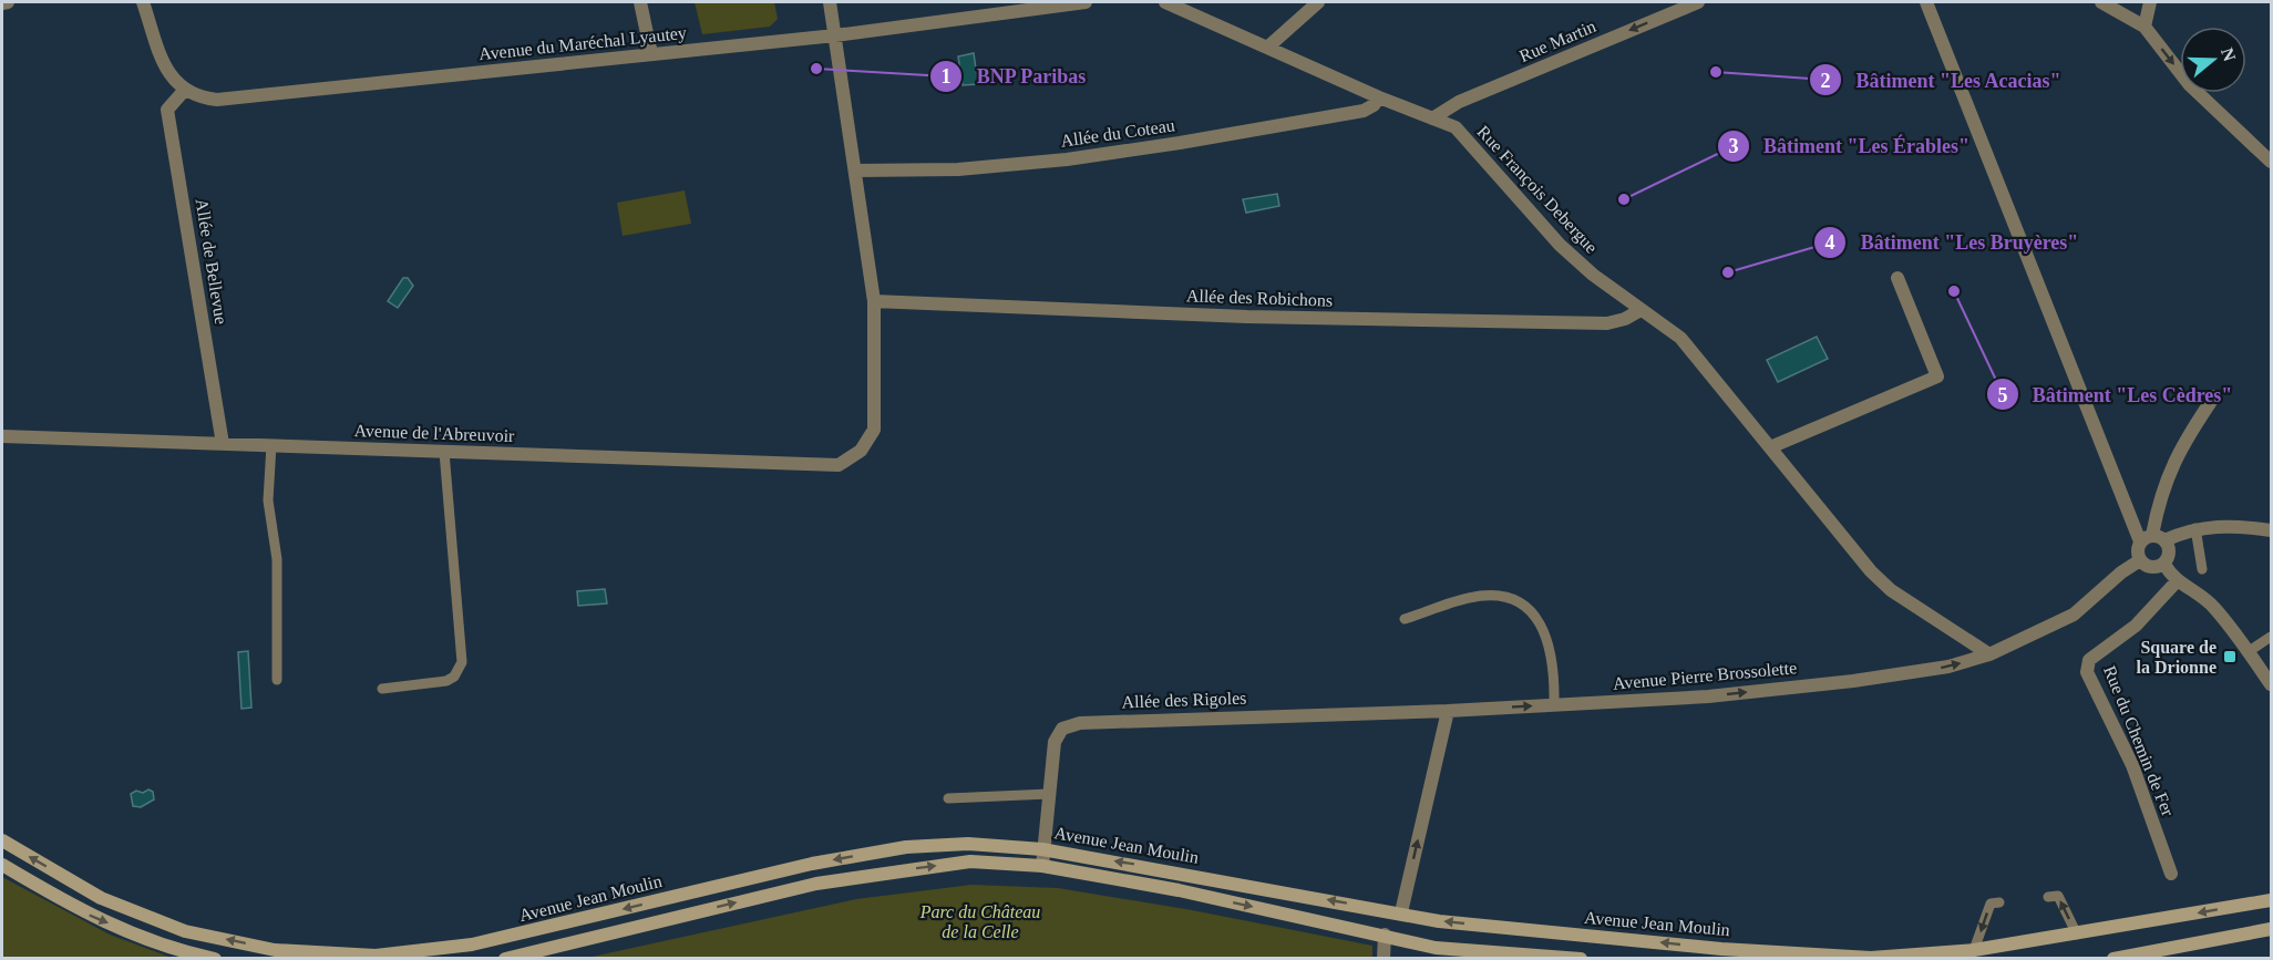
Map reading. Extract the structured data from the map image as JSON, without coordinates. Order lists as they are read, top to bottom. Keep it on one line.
{"streets":{"main road":["Avenue Jean Moulin"],"street":["Rue Martin","Avenue du Maréchal Lyautey","Allée du Coteau","Rue François Debergue","Allée de Bellevue","Allée des Robichons","Avenue de l'Abreuvoir","Avenue Pierre Brossolette","Allée des Rigoles","Rue du Chemin de Fer"]},"crossings":[["Rue Martin","Rue François Debergue"],["Avenue du Maréchal Lyautey","Allée de Bellevue"],["Allée du Coteau","Rue François Debergue"],["Rue François Debergue","Allée des Robichons"],["Rue François Debergue","Avenue Pierre Brossolette"],["Allée de Bellevue","Avenue de l'Abreuvoir"],["Allée des Robichons","Avenue de l'Abreuvoir"],["Avenue Pierre Brossolette","Allée des Rigoles"],["Allée des Rigoles","Avenue Jean Moulin"]],"one_way":["Rue Martin","Avenue Pierre Brossolette"],"parks":["Parc du Château de la Celle"],"places":{"other":["BNP Paribas","Bâtiment \"Les Acacias\"","Bâtiment \"Les Érables\"","Bâtiment \"Les Bruyères\"","Bâtiment \"Les Cèdres\""],"transit":["Square de la Drionne"]},"north":"right"}
